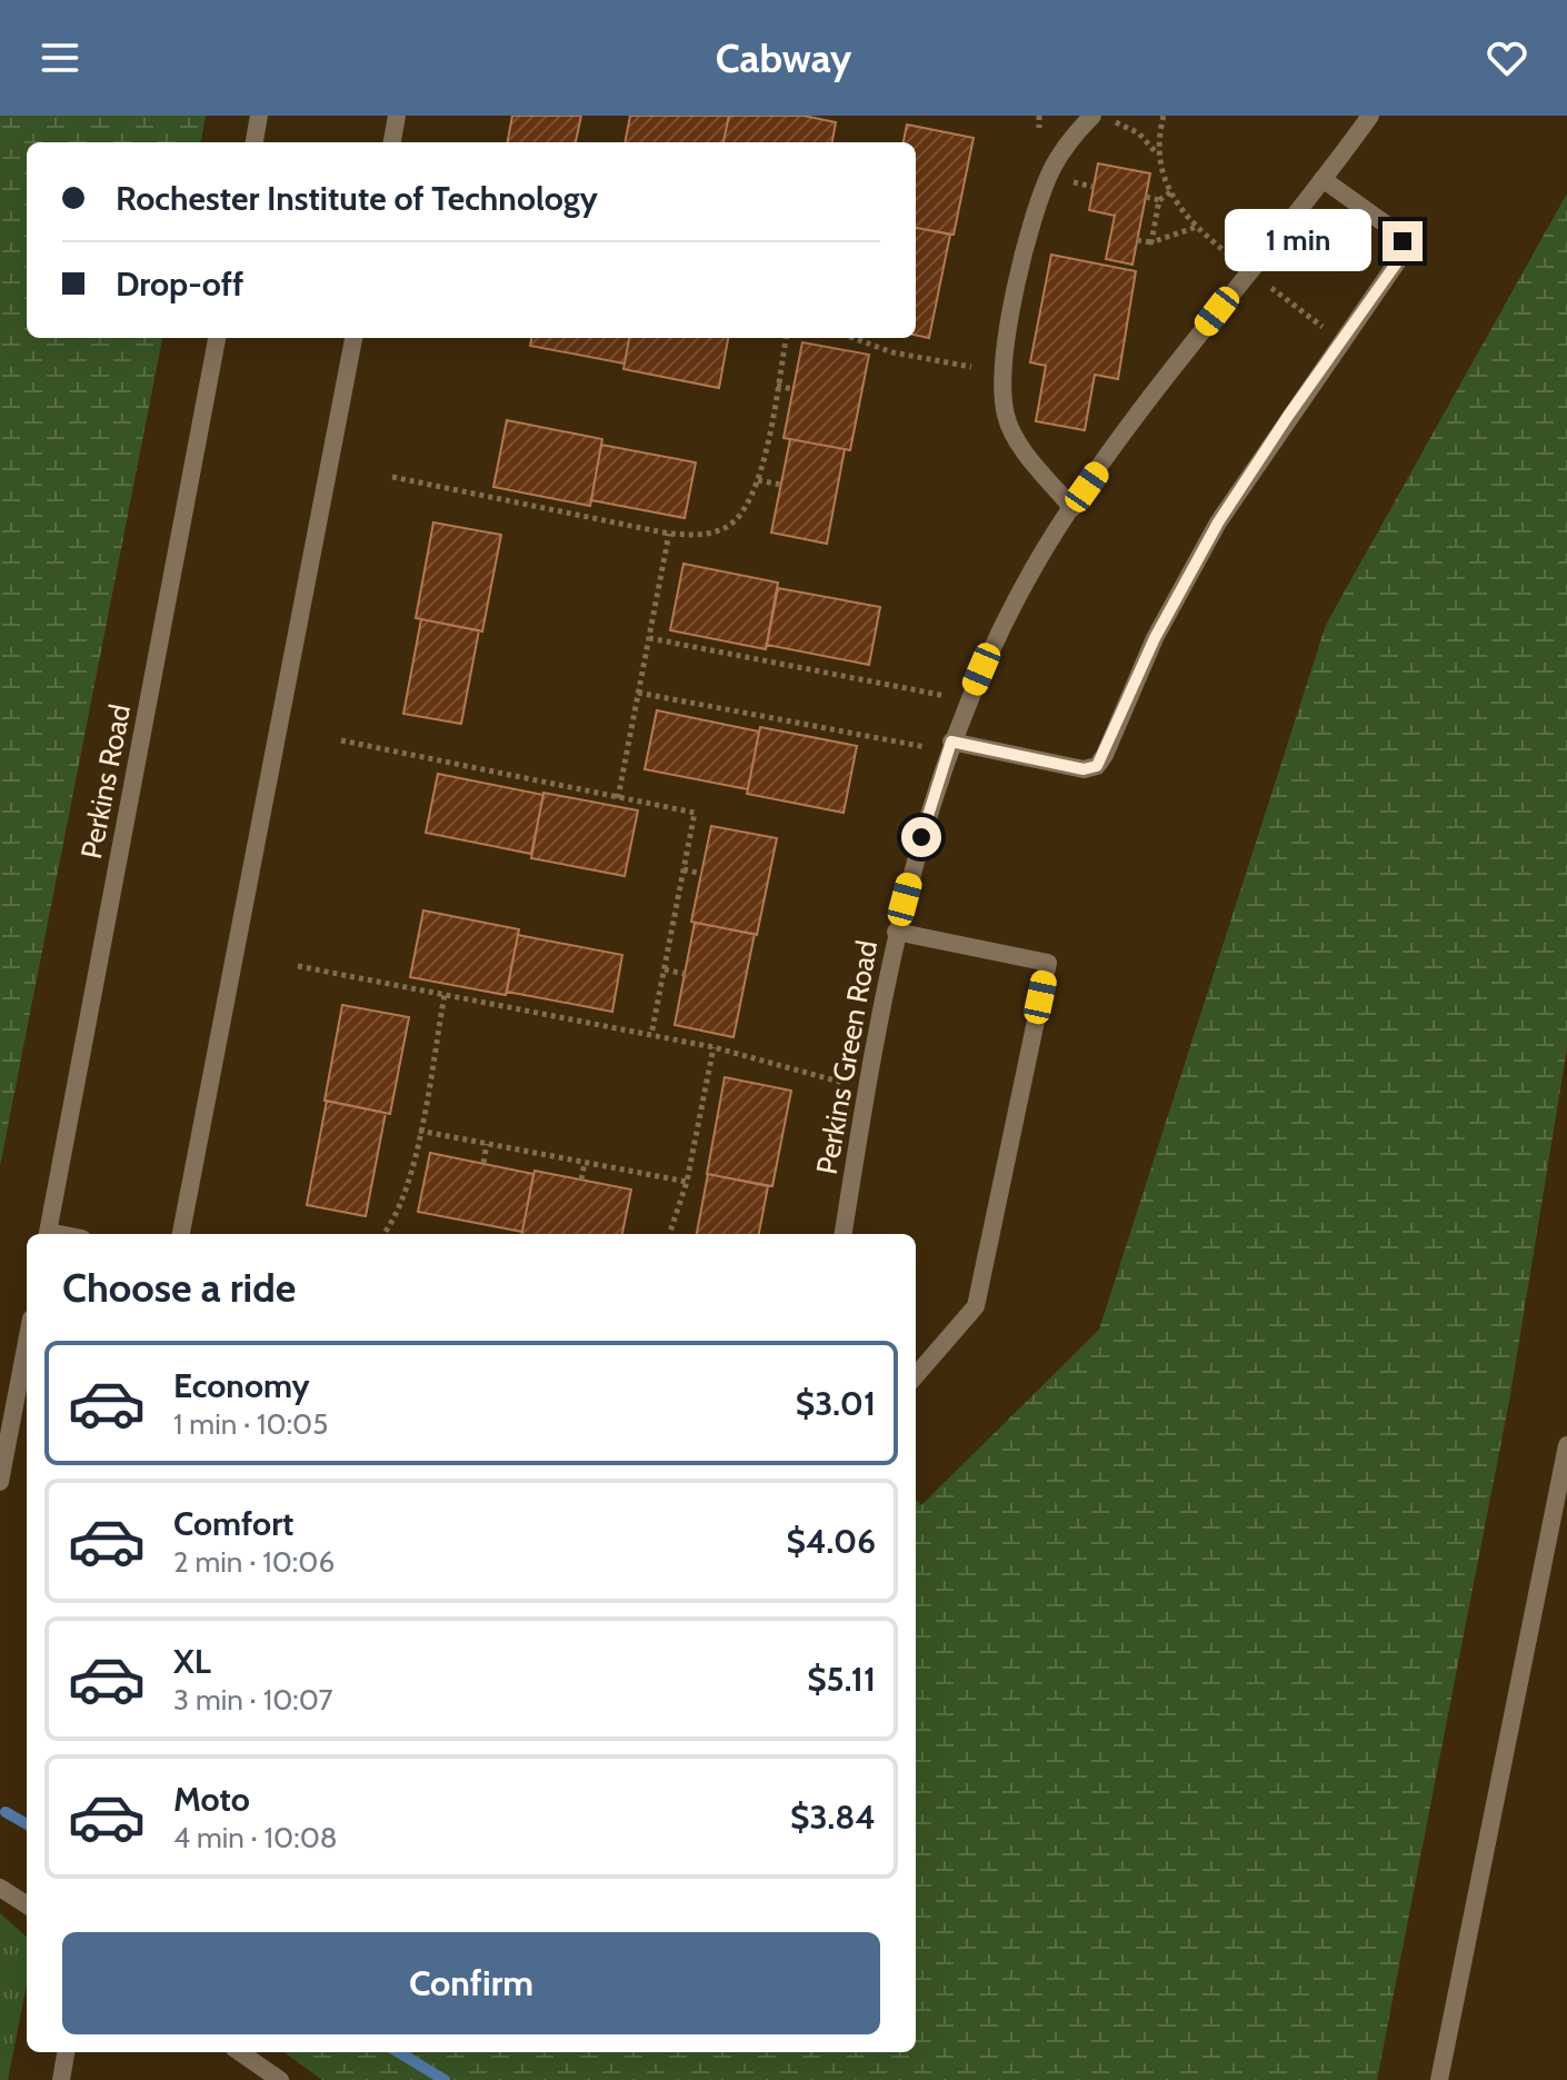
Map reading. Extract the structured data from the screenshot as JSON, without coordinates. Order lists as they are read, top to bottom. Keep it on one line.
{"streets":{"street":["Perkins Road","Perkins Green Road"]},"page":{"header":"Cabway","banner":["Rochester Institute of Technology","Drop-off"],"bubble":"1 min","heading":"Choose a ride","list":[{"name":"Economy","note":"1 min · 10:05","value":"$3.01"},{"name":"Comfort","note":"2 min · 10:06","value":"$4.06"},{"name":"XL","note":"3 min · 10:07","value":"$5.11"},{"name":"Moto","note":"4 min · 10:08","value":"$3.84"}],"buttons":"Confirm"}}
